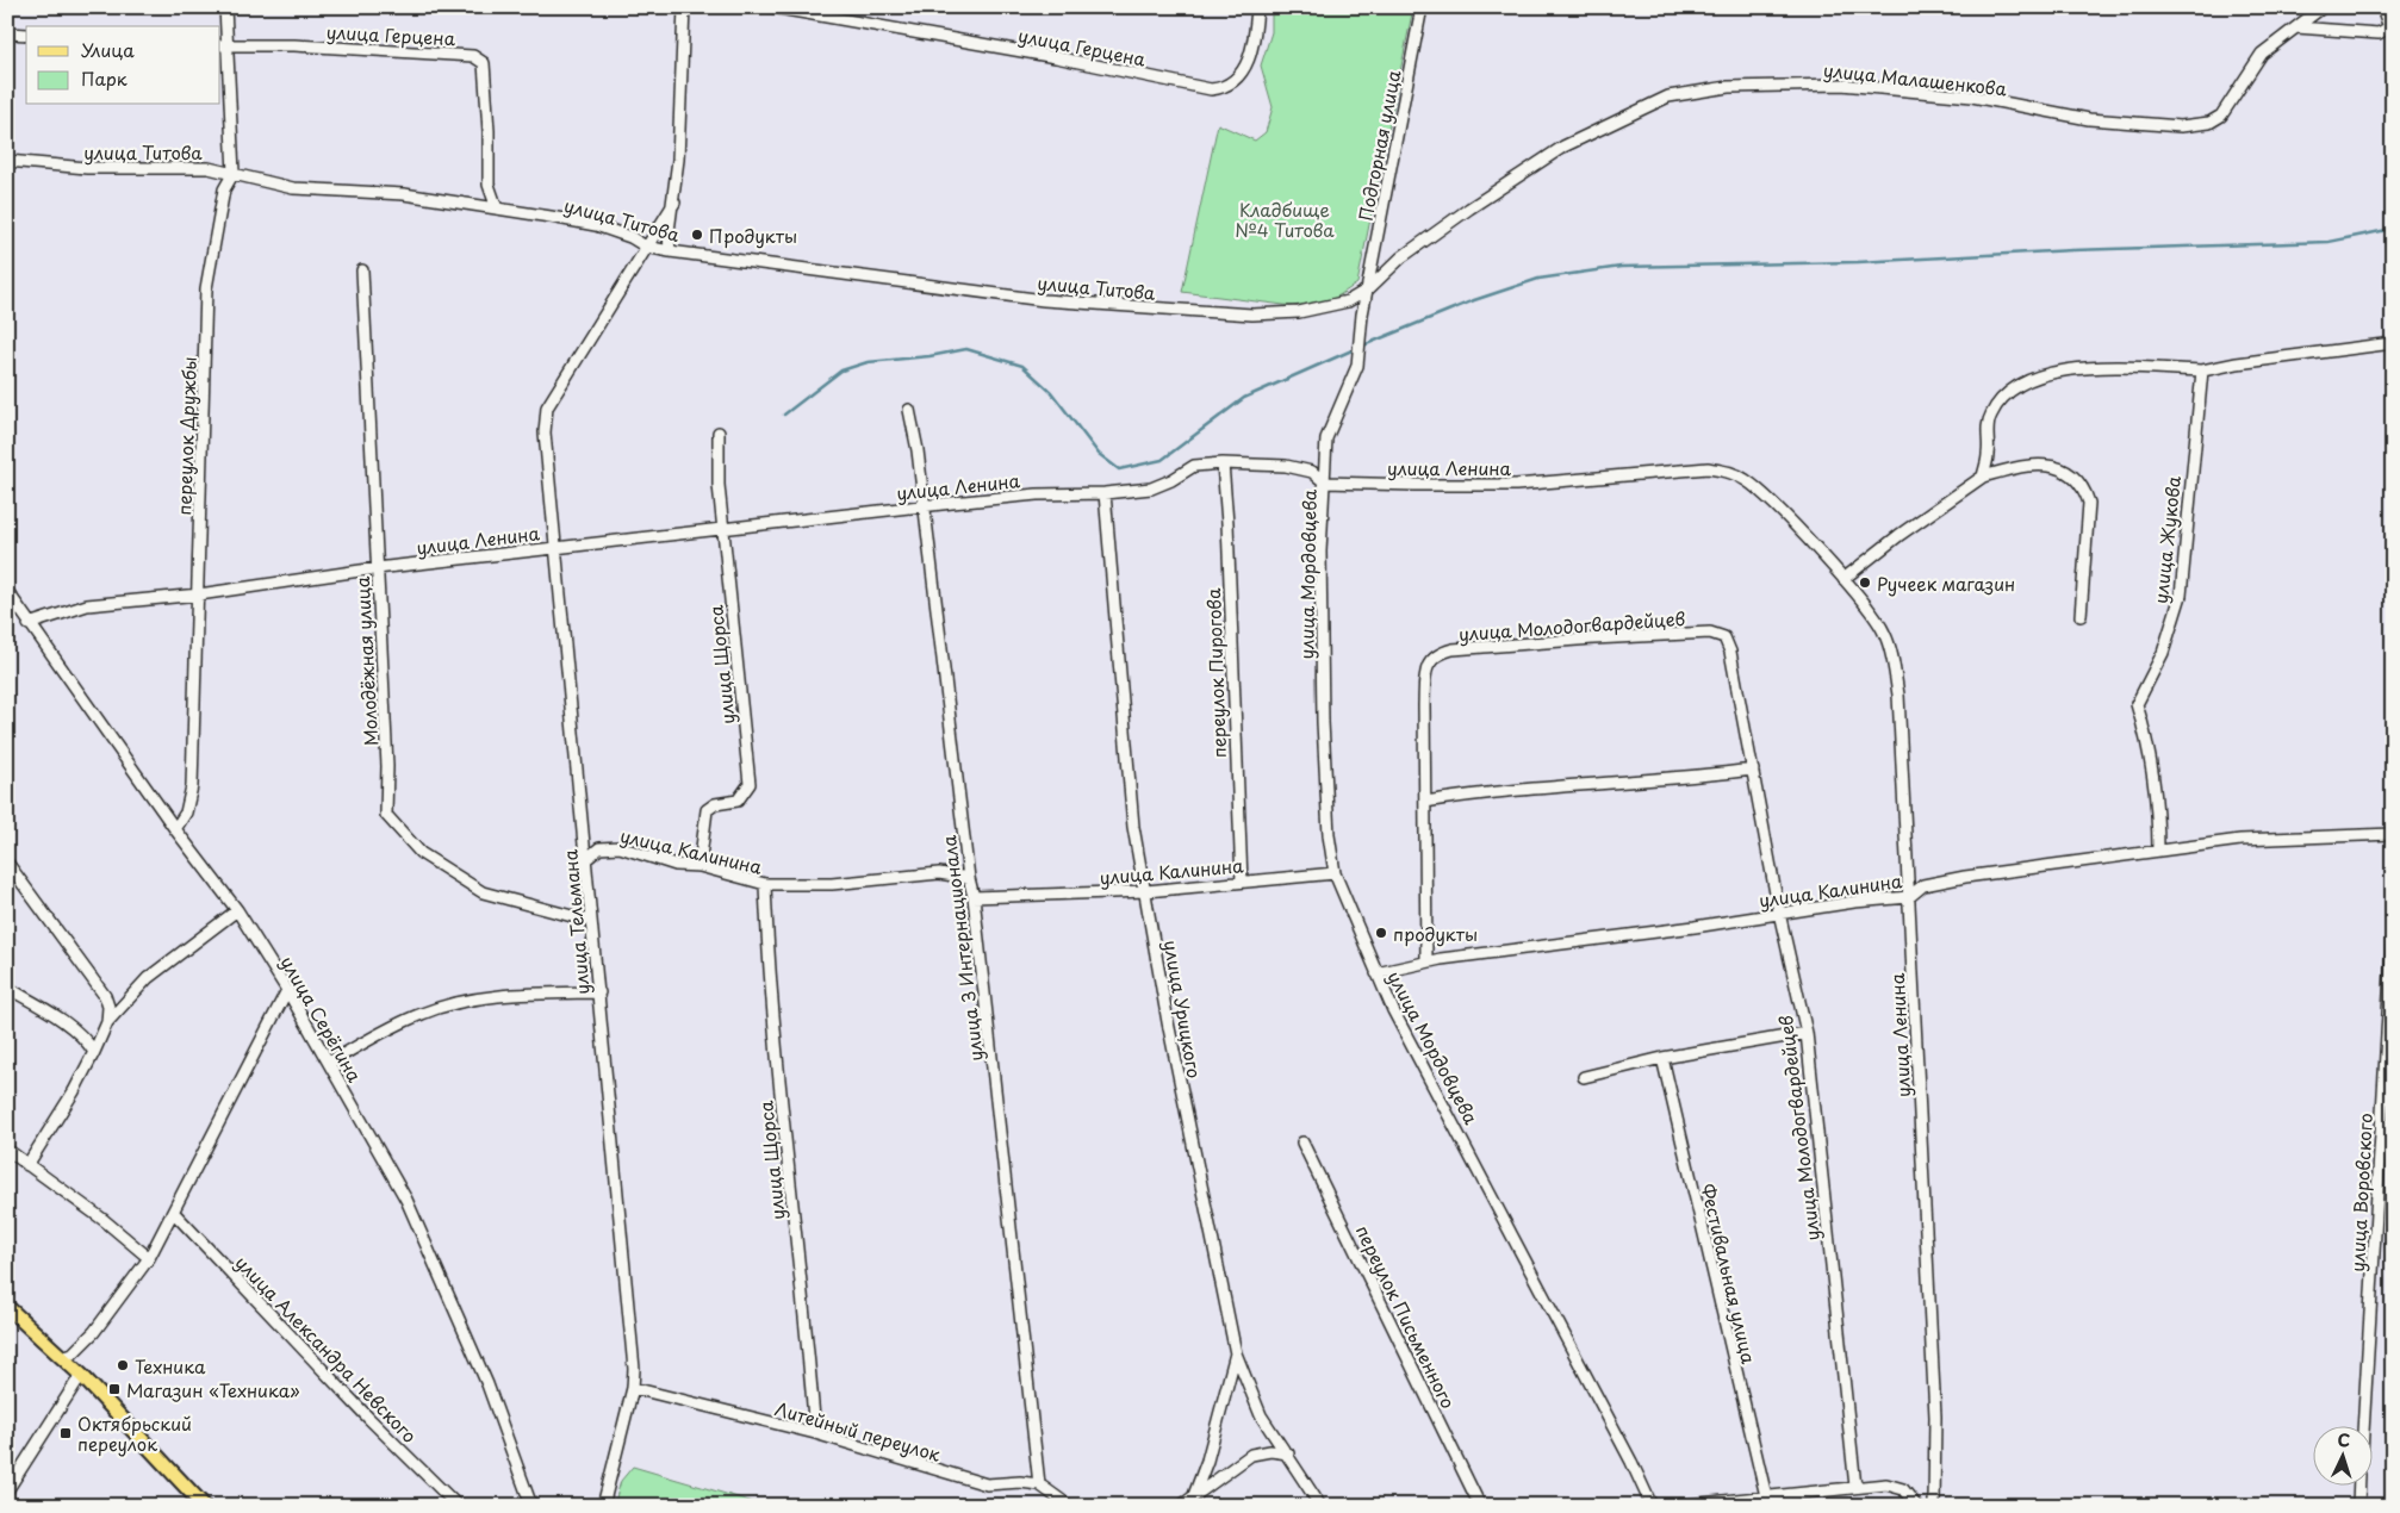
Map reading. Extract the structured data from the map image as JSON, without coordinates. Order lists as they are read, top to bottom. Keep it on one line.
{"streets":{"street":["улица Герцена","улица Малашенкова","Подгорная улица","улица Титова","переулок Дружбы","улица Ленина","улица Жукова","улица Мордовцева","улица Молодогвардейцев","Молодёжная улица","улица Щорса","переулок Пирогова","улица Калинина","улица Тельмана","улица 3 Интернационала","улица Урицкого","улица Серёгина","улица Воровского","Фестивальная улица","переулок Письменного","улица Александра Невского","Литейный переулок"]},"crossings":[["улица Герцена","улица Титова"],["улица Герцена","переулок Дружбы"],["улица Малашенкова","Подгорная улица"],["улица Малашенкова","улица Титова"],["улица Малашенкова","улица Мордовцева"],["Подгорная улица","улица Титова"],["Подгорная улица","улица Мордовцева"],["улица Титова","переулок Дружбы"],["улица Титова","улица Мордовцева"],["улица Титова","улица Тельмана"],["переулок Дружбы","улица Ленина"],["переулок Дружбы","улица Серёгина"],["улица Ленина","улица Мордовцева"],["улица Ленина","Молодёжная улица"],["улица Ленина","улица Щорса"],["улица Ленина","переулок Пирогова"],["улица Ленина","улица Калинина"],["улица Ленина","улица Тельмана"],["улица Ленина","улица 3 Интернационала"],["улица Ленина","улица Урицкого"],["улица Ленина","улица Серёгина"],["улица Жукова","улица Калинина"],["улица Мордовцева","улица Калинина"],["улица Молодогвардейцев","улица Калинина"],["Молодёжная улица","улица Тельмана"],["улица Щорса","улица Калинина"],["улица Щорса","Литейный переулок"],["переулок Пирогова","улица Калинина"],["улица Калинина","улица Тельмана"],["улица Калинина","улица 3 Интернационала"],["улица Калинина","улица Урицкого"],["улица Тельмана","Литейный переулок"],["улица 3 Интернационала","Литейный переулок"]],"parks":["Кладбище №4 Титова"],"places":{"other":["Продукты","Ручеек магазин","продукты","Техника"],"transit":["Магазин «Техника»","Октябрьский переулок"]},"legend":["Улица","Парк"],"north":"top"}
